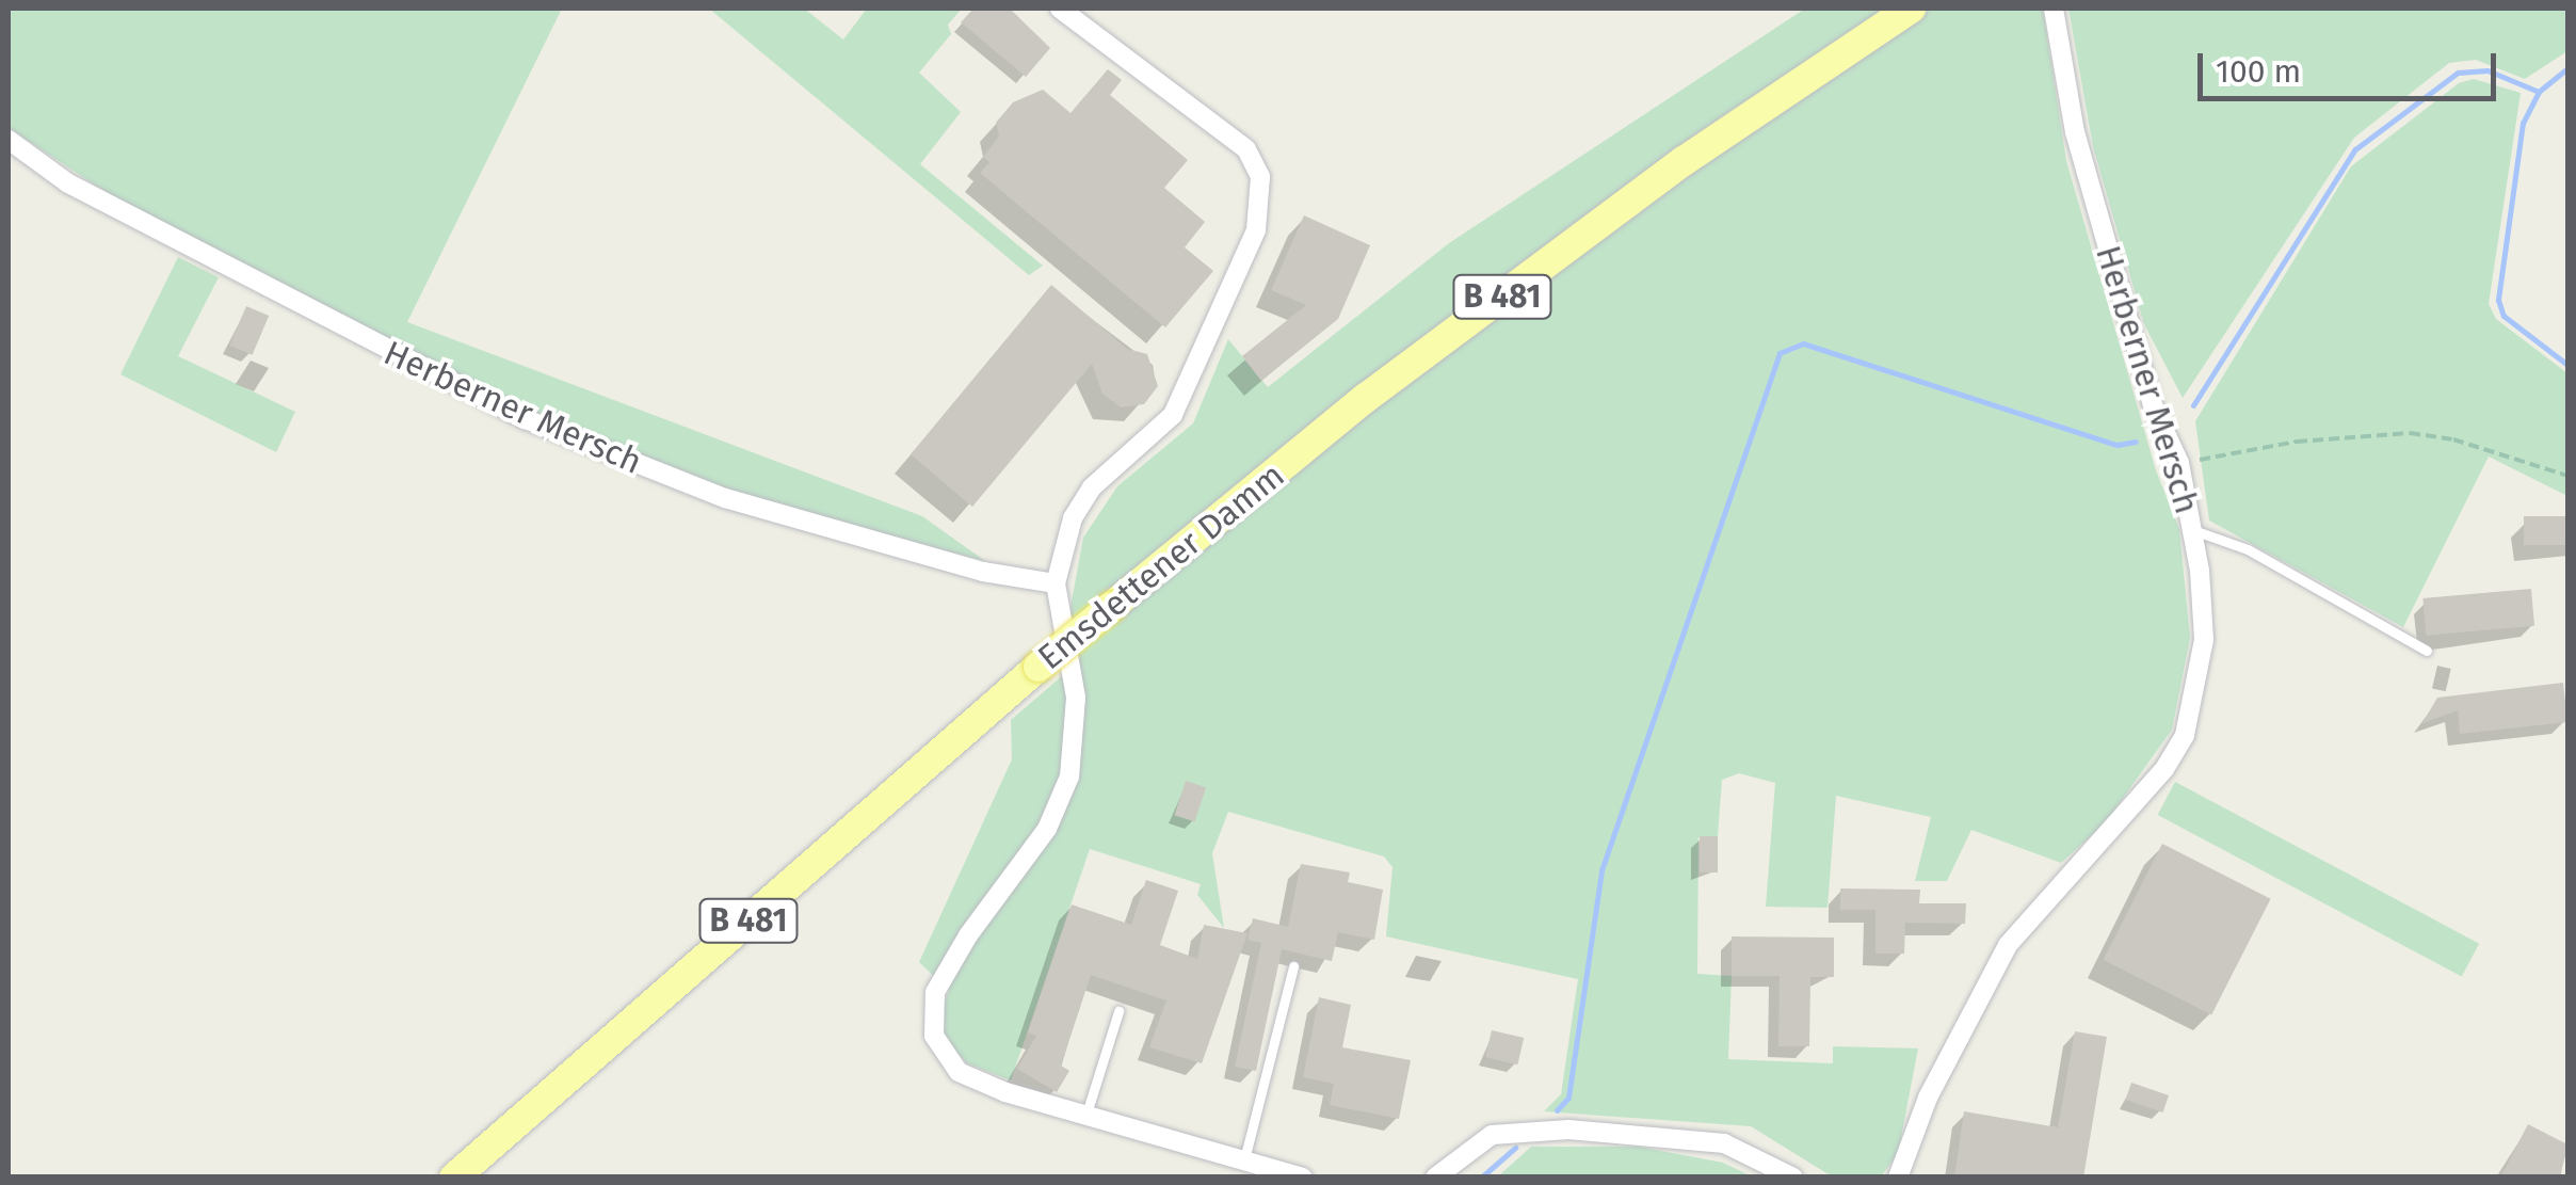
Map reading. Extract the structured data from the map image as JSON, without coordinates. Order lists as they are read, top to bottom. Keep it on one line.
{"streets":{"main road":["B 481","Emsdettener Damm"],"street":["Herberner Mersch"]},"scale_bar":"100 m"}
